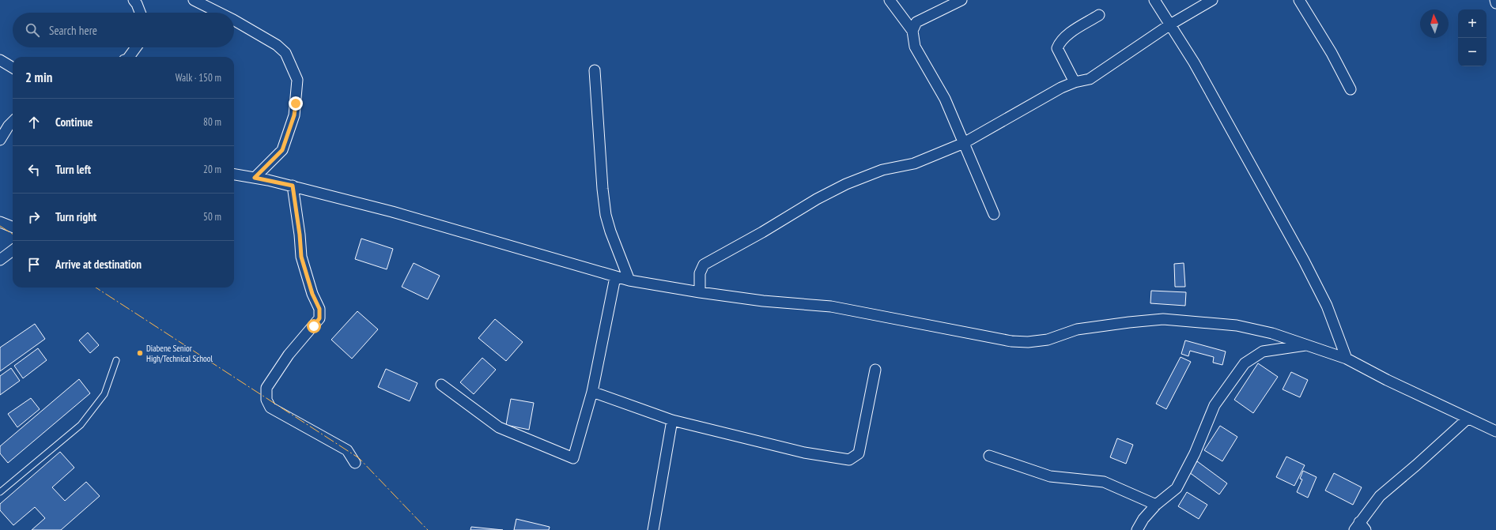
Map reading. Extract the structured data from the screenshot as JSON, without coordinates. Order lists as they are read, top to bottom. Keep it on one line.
{"places":["Diabene Senior High/Technical School"],"north":"top","page":{"map_buttons":["+","−"],"search":"Search here","heading":["2 min","Walk · 150 m"],"list":[["Continue","80 m"],["Turn left","20 m"],["Turn right","50 m"],"Arrive at destination"]}}
